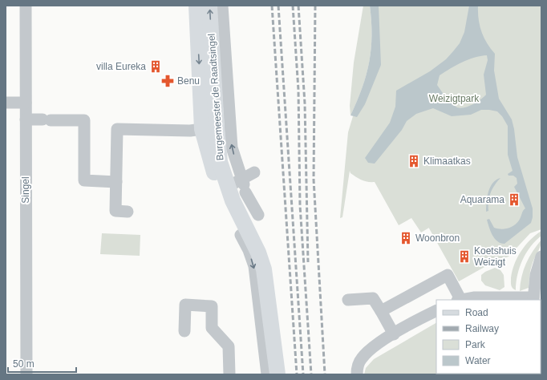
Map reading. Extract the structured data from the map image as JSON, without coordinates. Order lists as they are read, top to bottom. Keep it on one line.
{"streets":{"main road":["Burgemeester de Raadtsingel"],"street":["Singel"]},"parks":["Weizigtpark"],"places":{"building":["villa Eureka","Klimaatkas","Aquarama","Woonbron","Koetshuis Weizigt"],"pharmacy":["Benu"]},"legend":["Road","Railway","Park","Water"],"scale_bar":"50 m"}
